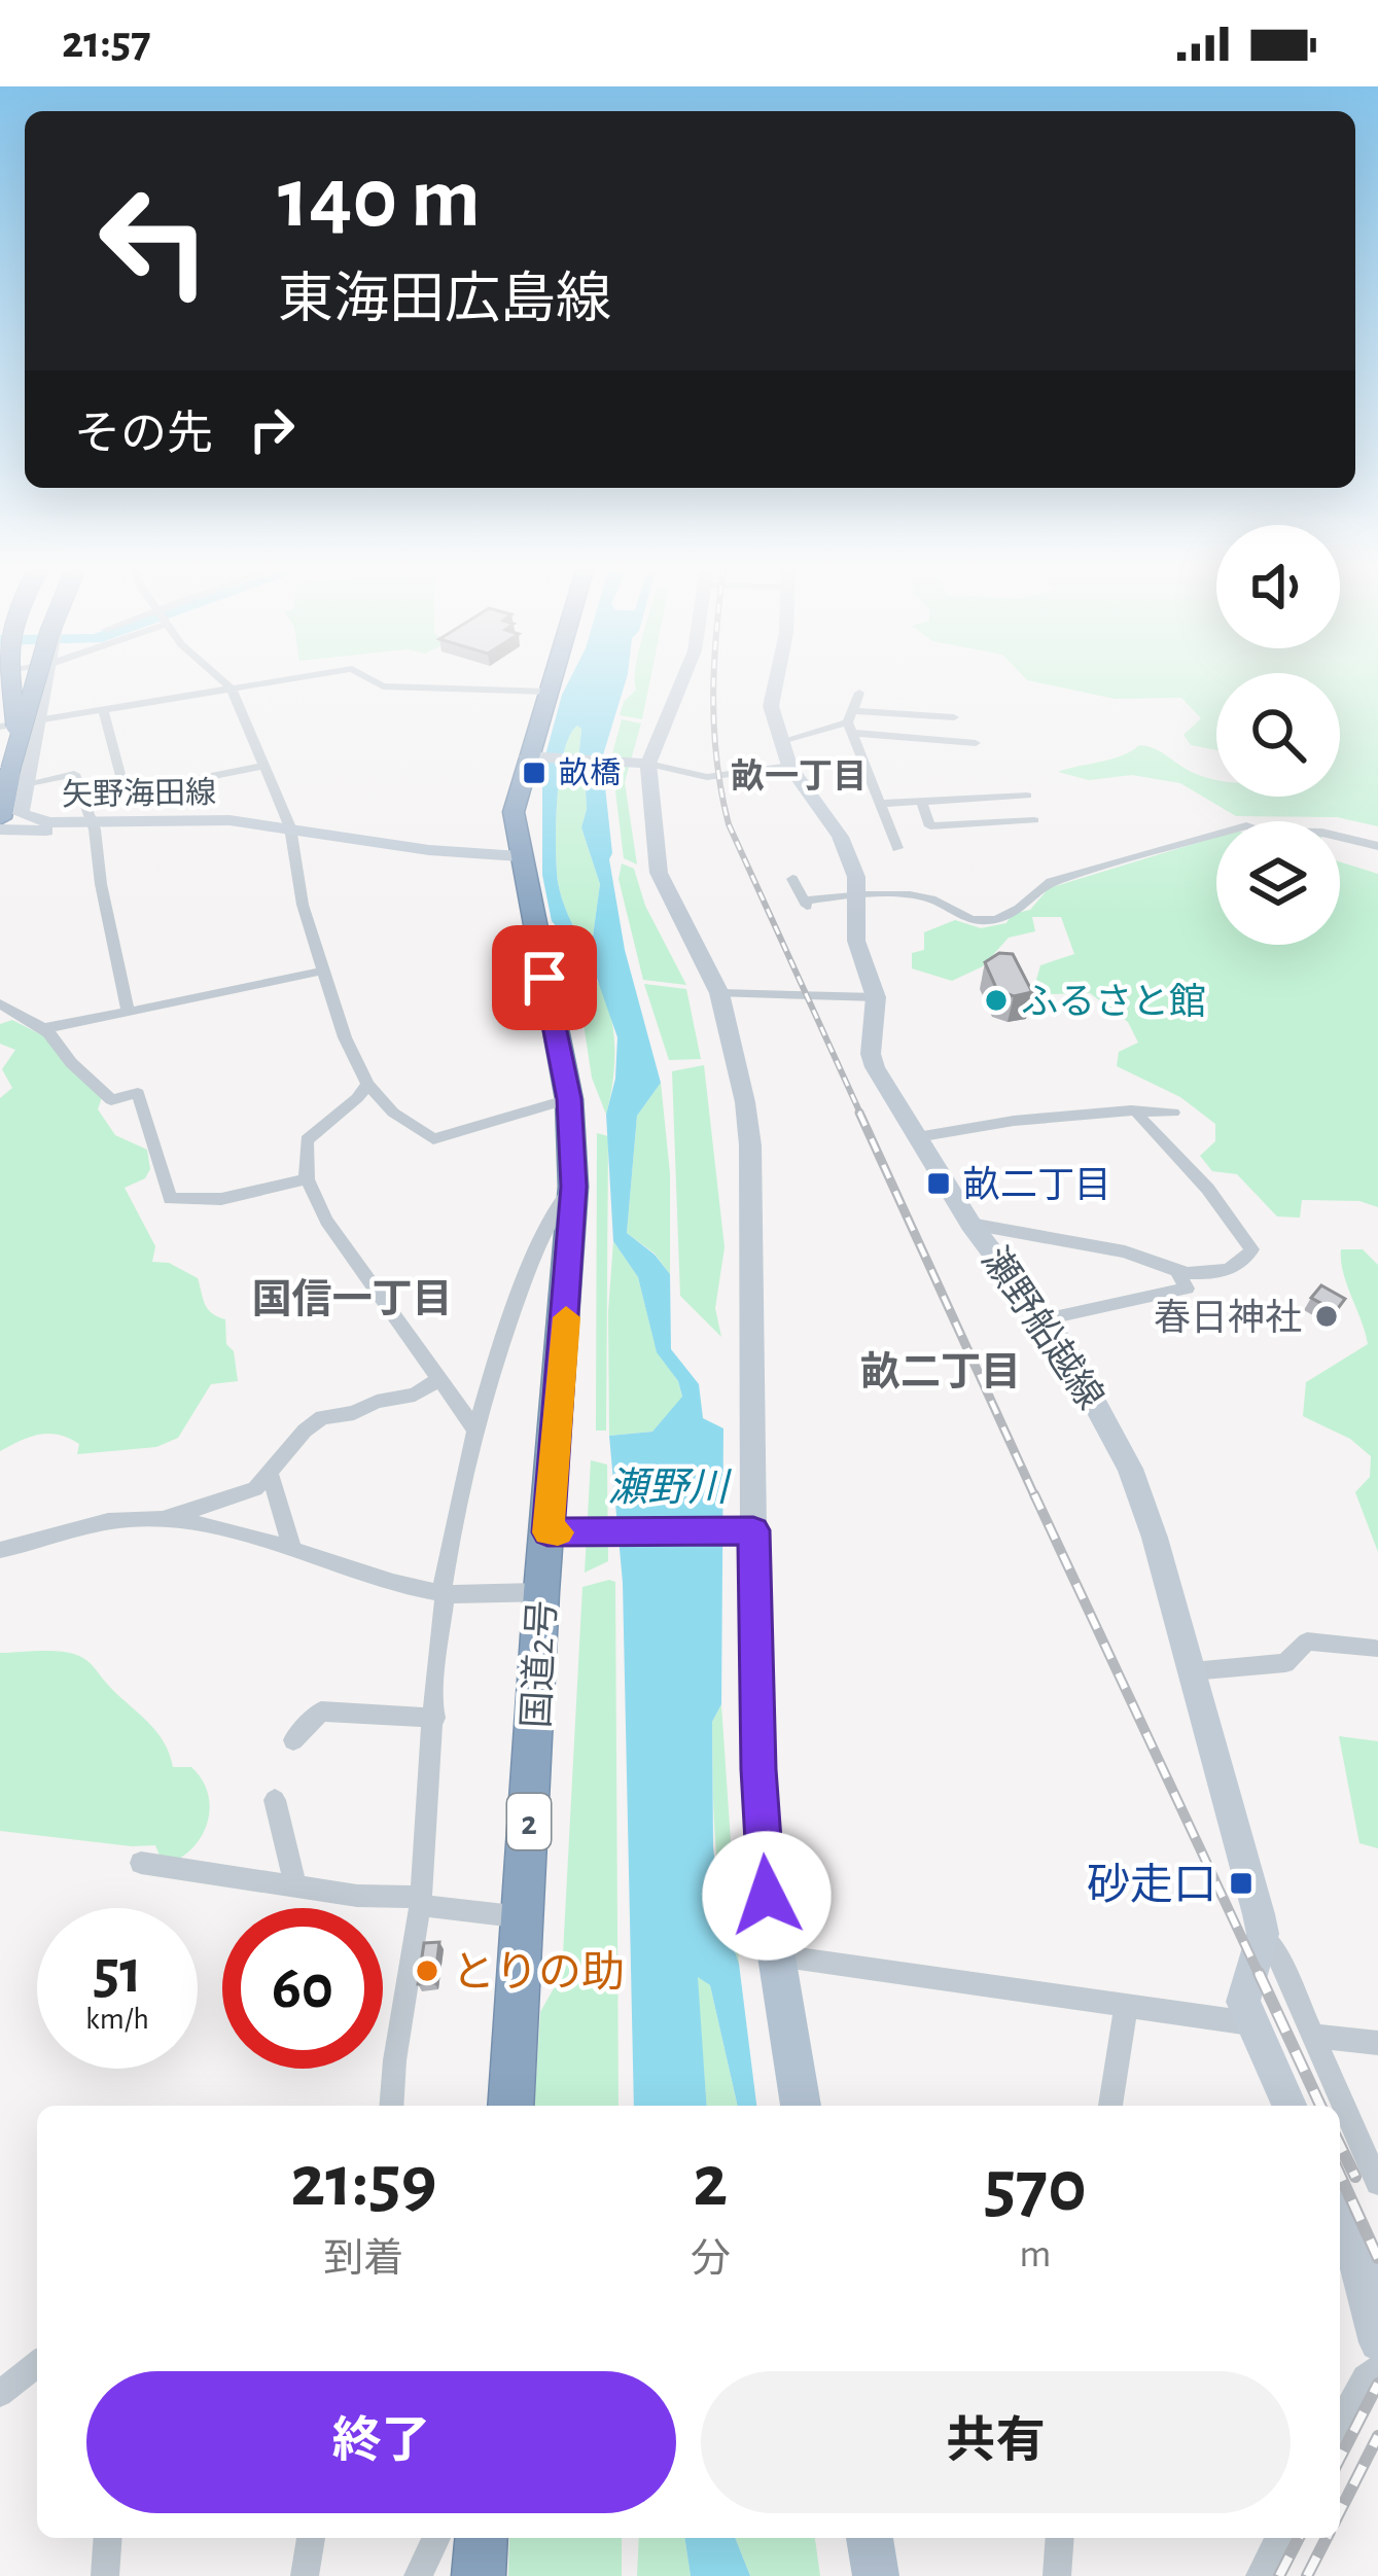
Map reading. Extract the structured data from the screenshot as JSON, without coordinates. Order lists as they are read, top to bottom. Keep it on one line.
{"streets":{"highway":["国道2号","2"],"main road":["矢野海田線","瀬野船越線"]},"crossings":[["矢野海田線","国道2号"]],"districts":["畝一丁目","国信一丁目","畝二丁目"],"water":["瀬野川"],"places":{"transit":["畝橋","畝二丁目","砂走口"],"other":["ふるさと館","春日神社","とりの助"]},"page":{"status":"21:57","turn":["140 m","東海田広島線"],"then":"その先","speed":"51 km/h","limit":"60","eta":["21:59","到着","2","分","570","m"],"buttons":["終了","共有"]}}
